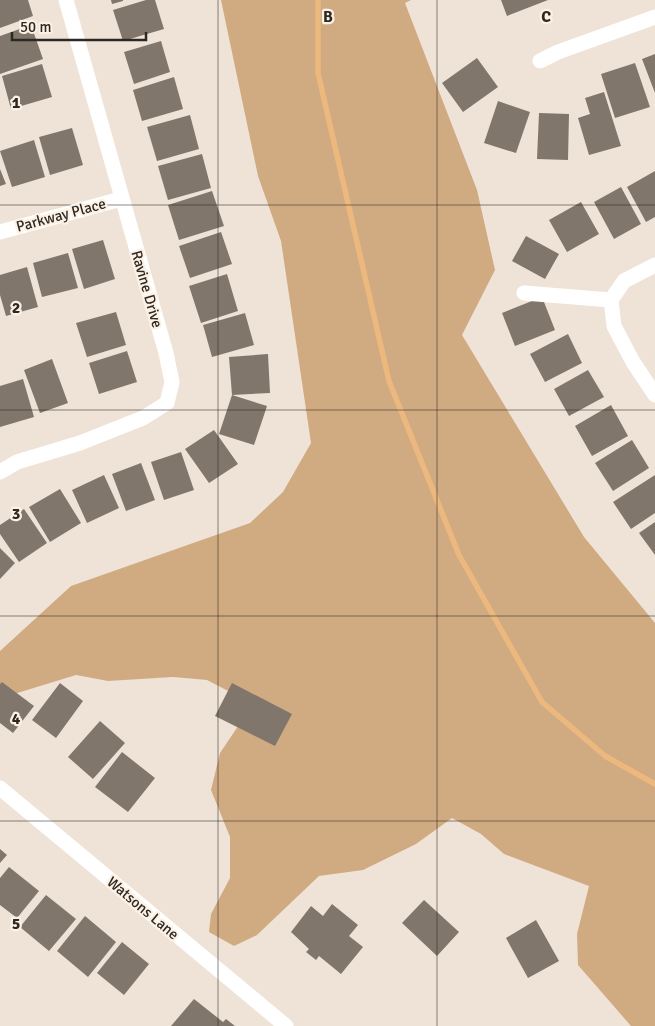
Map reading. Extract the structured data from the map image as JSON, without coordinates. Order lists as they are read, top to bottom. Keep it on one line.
{"streets":{"street":["Parkway Place","Ravine Drive","Watsons Lane"]},"crossings":[["Parkway Place","Ravine Drive"]],"scale_bar":"50 m","grid":{"columns":["B","C"],"rows":["1","2","3","4","5"]}}
